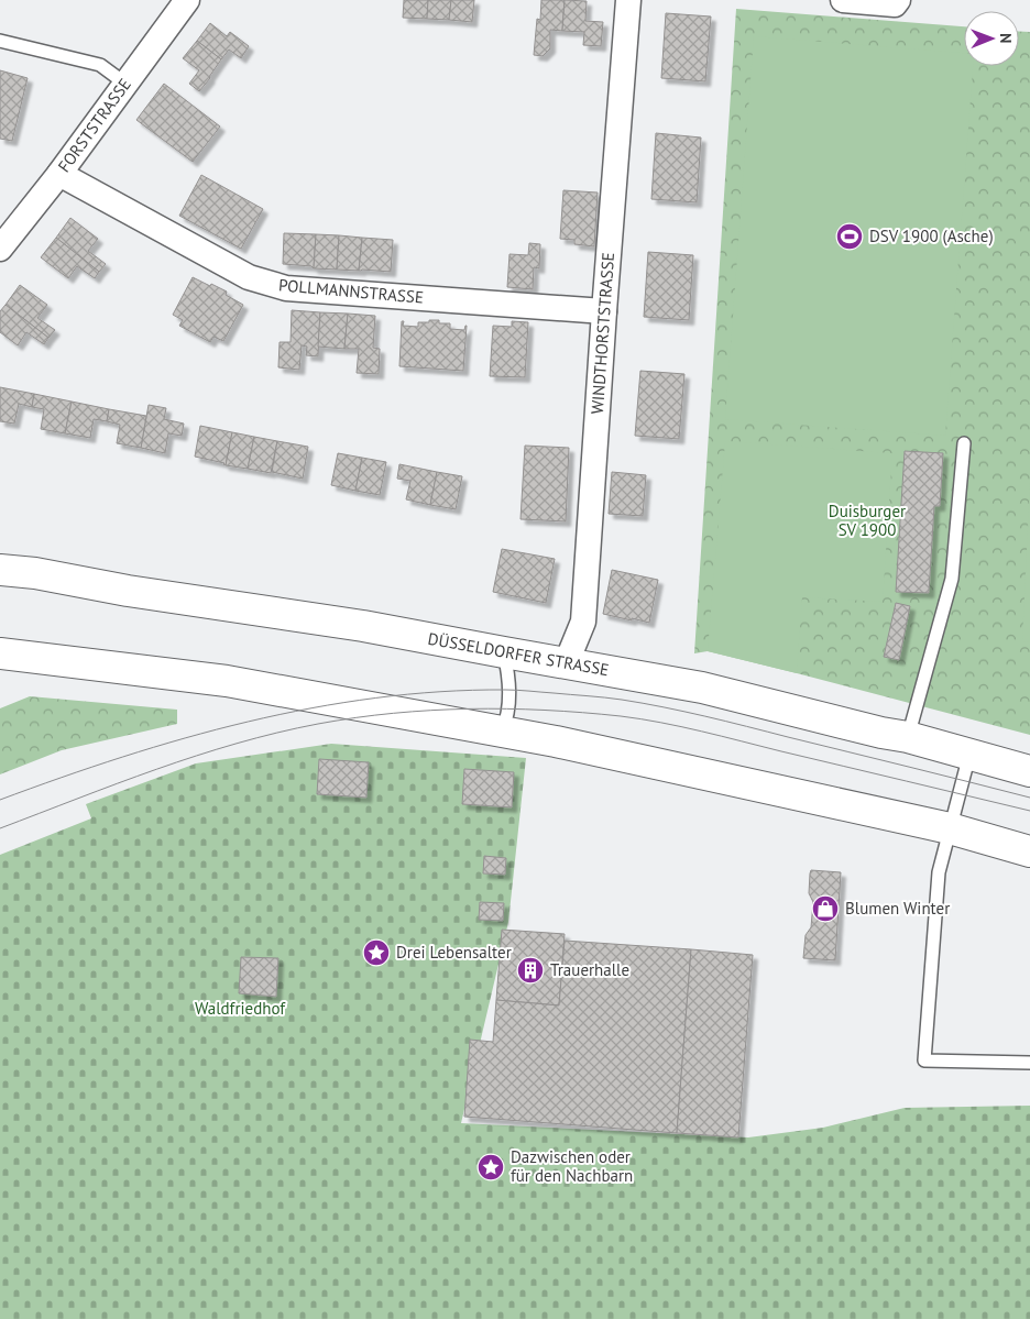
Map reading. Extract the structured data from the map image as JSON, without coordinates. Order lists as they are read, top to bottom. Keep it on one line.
{"streets":{"main road":["DÜSSELDORFER STRASSE"],"street":["FORSTSTRASSE","POLLMANNSTRASSE","WINDTHORSTSTRASSE"]},"crossings":[["FORSTSTRASSE","POLLMANNSTRASSE"],["POLLMANNSTRASSE","WINDTHORSTSTRASSE"],["WINDTHORSTSTRASSE","DÜSSELDORFER STRASSE"]],"parks":["Duisburger SV 1900","Waldfriedhof"],"places":{"sports":["DSV 1900 (Asche)"],"shop":["Blumen Winter"],"place":["Drei Lebensalter","Dazwischen oder für den Nachbarn"],"building":["Trauerhalle"]},"north":"right"}
